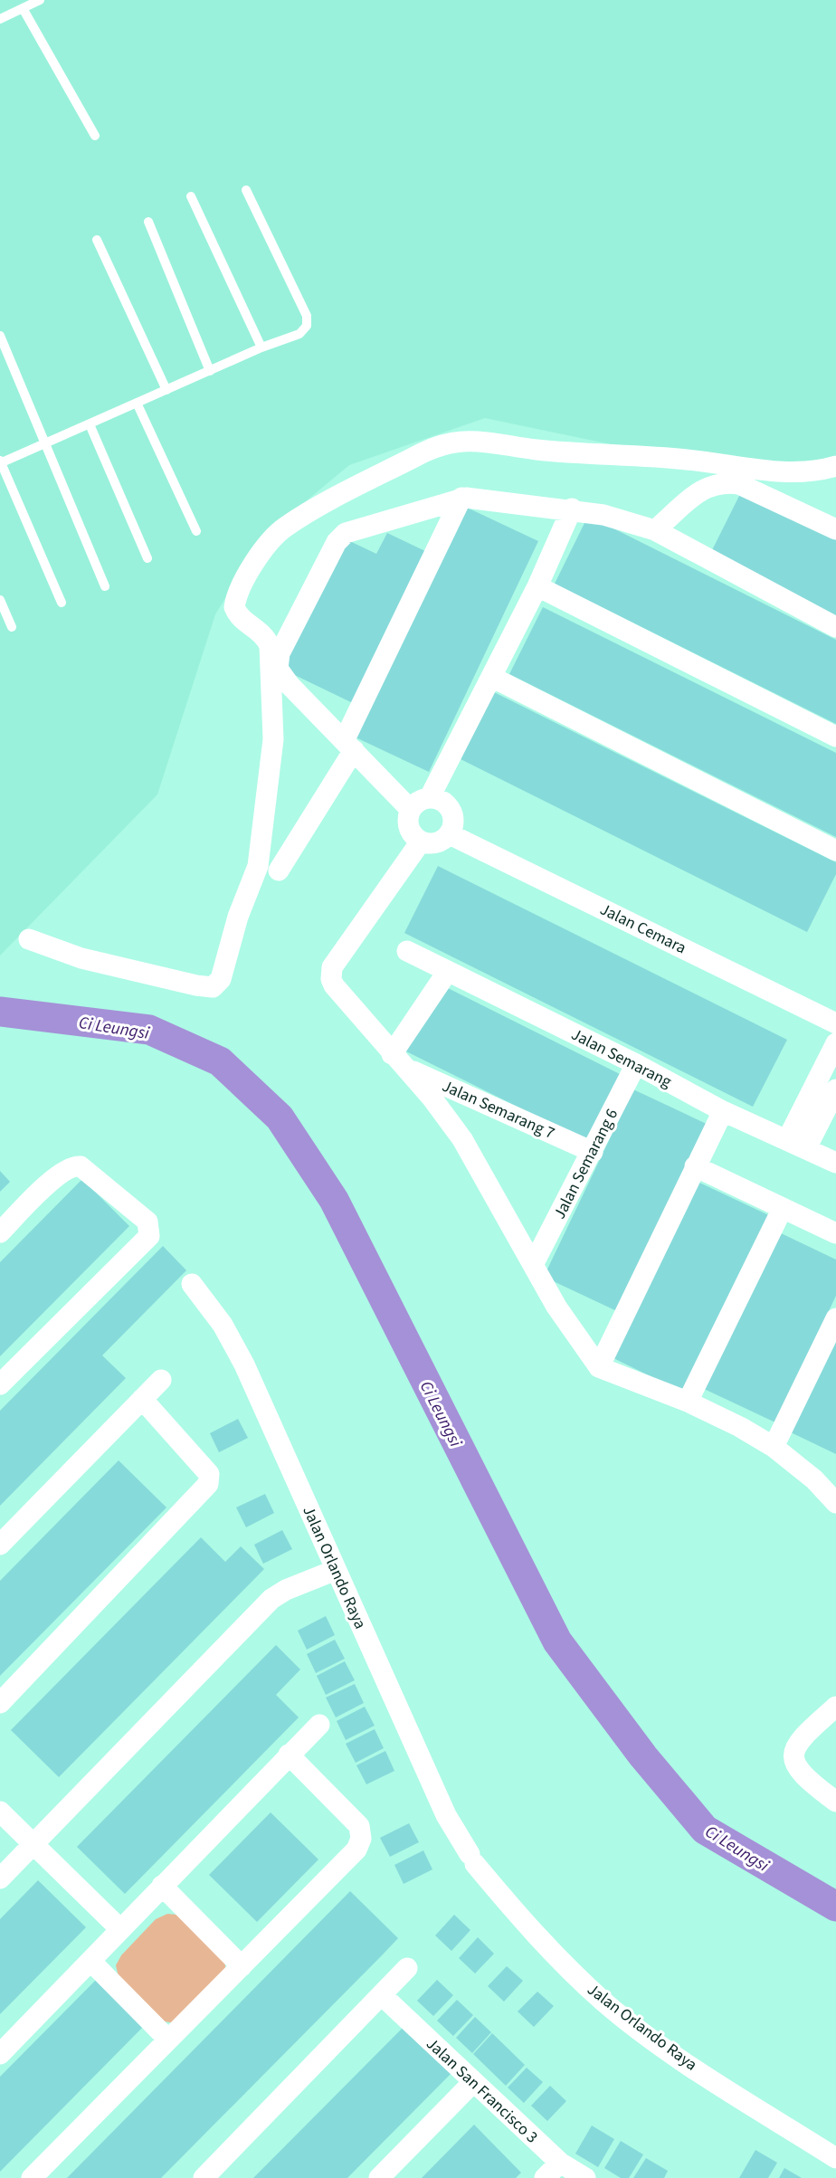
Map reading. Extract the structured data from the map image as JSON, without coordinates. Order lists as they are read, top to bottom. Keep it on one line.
{"streets":{"street":["Jalan Cemara","Jalan Semarang","Jalan Semarang 7","Jalan Semarang 6","Jalan Orlando Raya","Jalan San Francisco 3"]},"crossings":[["Jalan Semarang","Jalan Semarang 6"],["Jalan Semarang 7","Jalan Semarang 6"]],"water":["Ci Leungsi"]}
